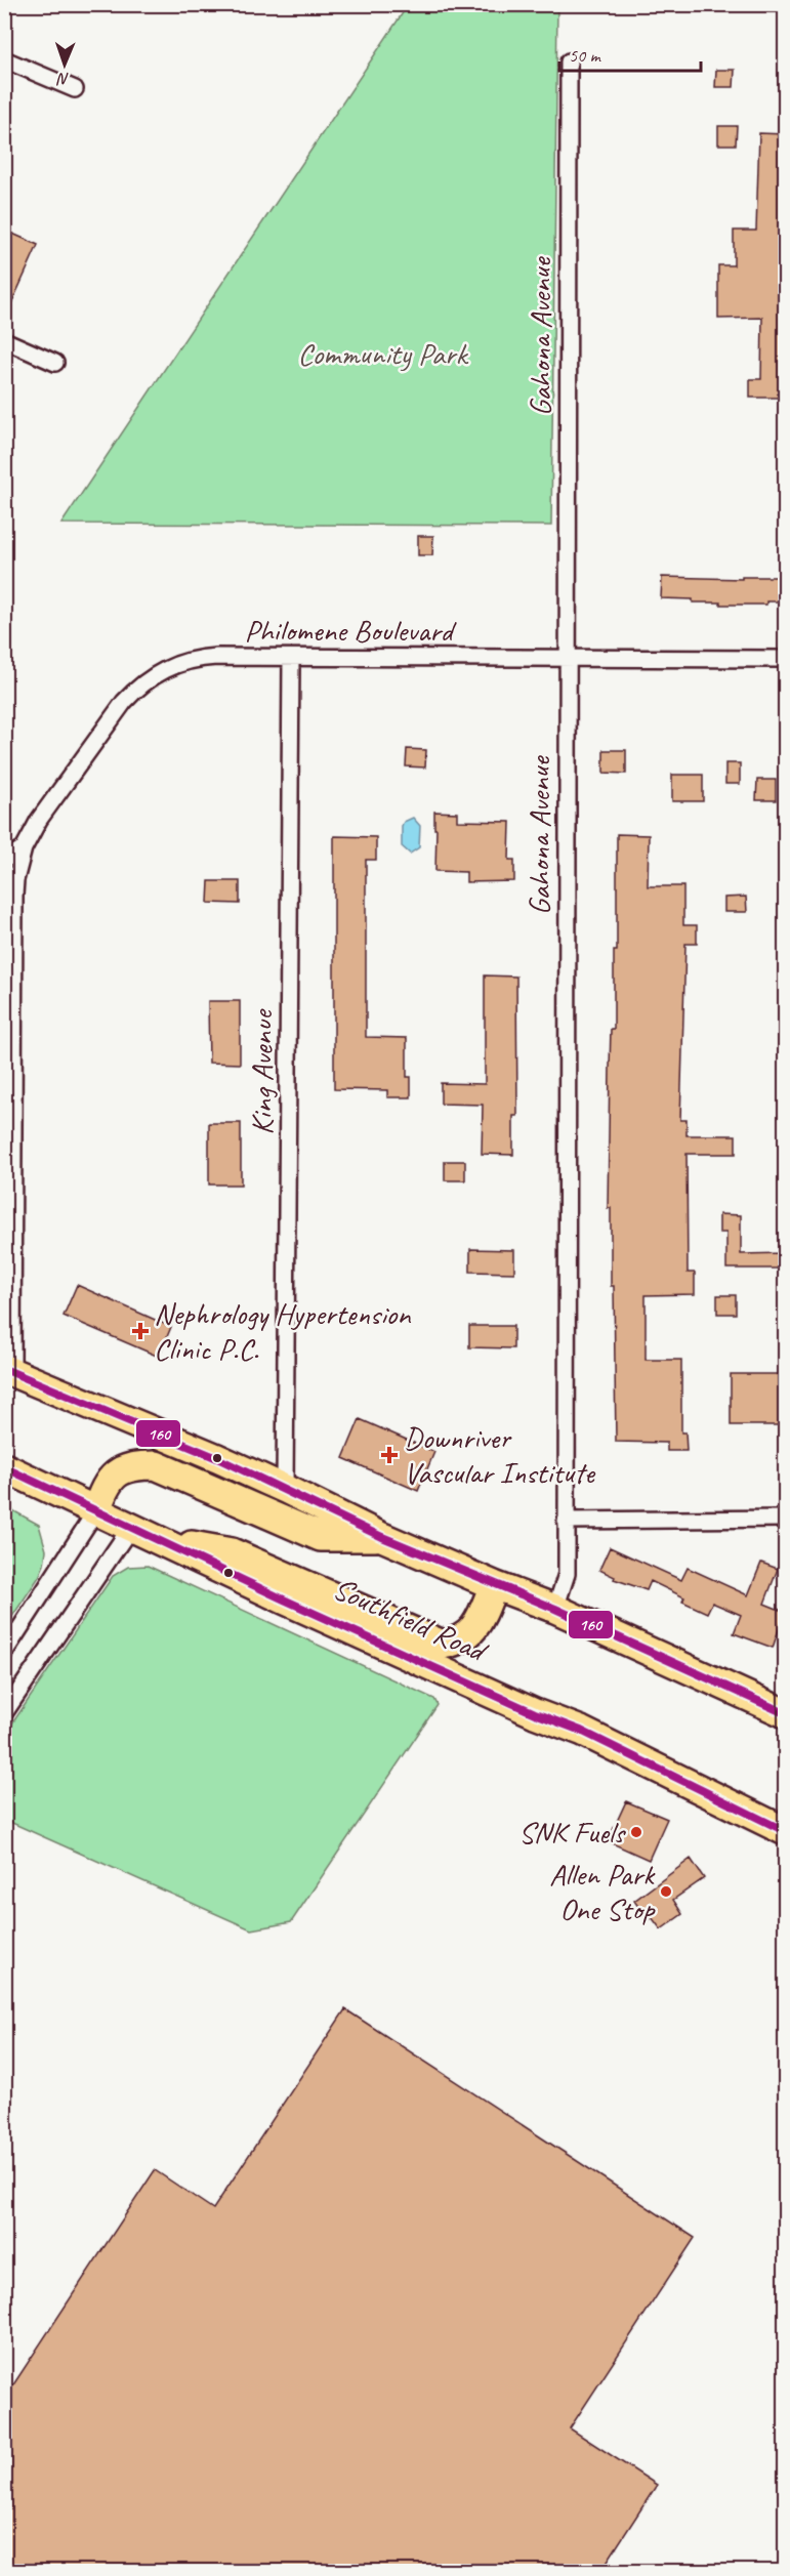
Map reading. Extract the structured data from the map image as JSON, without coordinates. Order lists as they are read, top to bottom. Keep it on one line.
{"streets":{"highway":["Southfield Road"],"street":["Gahona Avenue","Philomene Boulevard","King Avenue"]},"crossings":[["Gahona Avenue","Philomene Boulevard"],["Gahona Avenue","Southfield Road"],["Philomene Boulevard","King Avenue"],["King Avenue","Southfield Road"]],"parks":["Community Park"],"places":{"health":["Nephrology Hypertension Clinic P.C.","Downriver Vascular Institute"],"other":["SNK Fuels","Allen Park One Stop"]},"lines":["transit line 160"],"scale_bar":"50 m","north":"bottom"}
